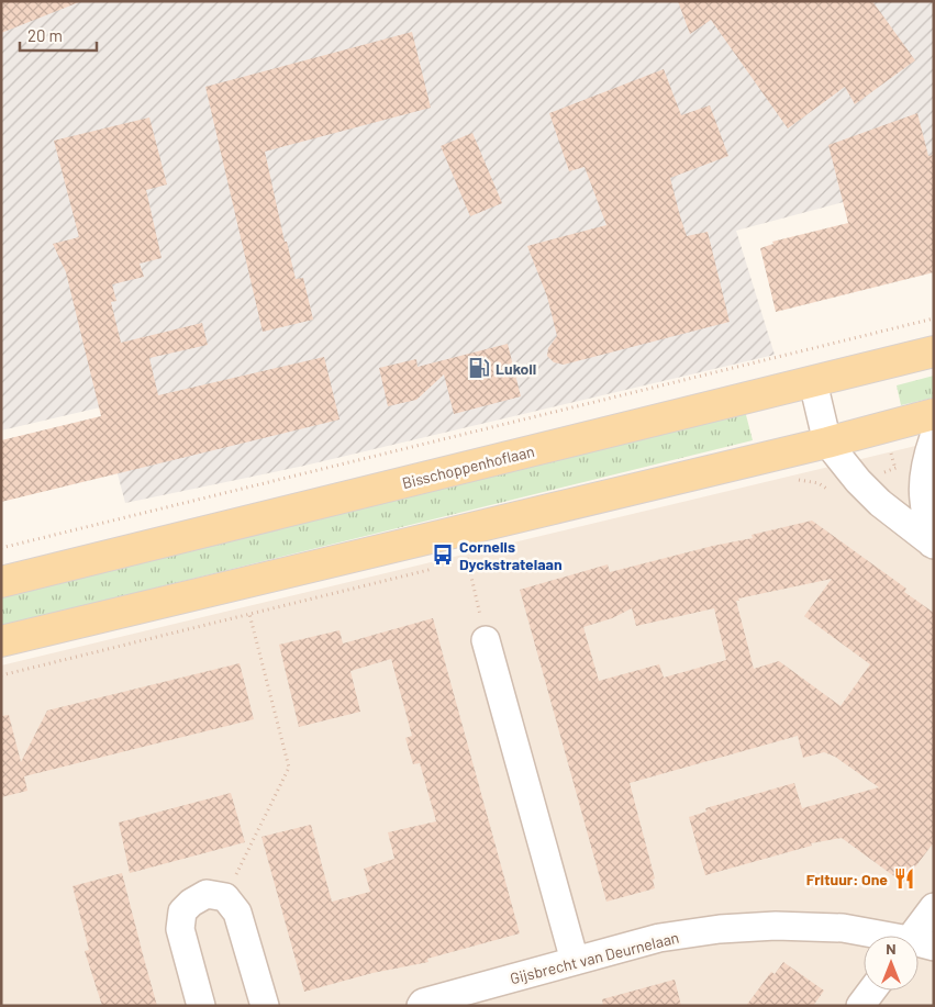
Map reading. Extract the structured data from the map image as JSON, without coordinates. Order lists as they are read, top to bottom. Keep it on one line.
{"streets":{"main road":["Bisschoppenhoflaan"],"street":["Gijsbrecht van Deurnelaan"]},"places":{"fuel station":["Lukoil"],"bus stop":["Cornelis Dyckstratelaan"],"restaurant":["Frituur: One"]},"scale_bar":"20 m","north":"top"}
